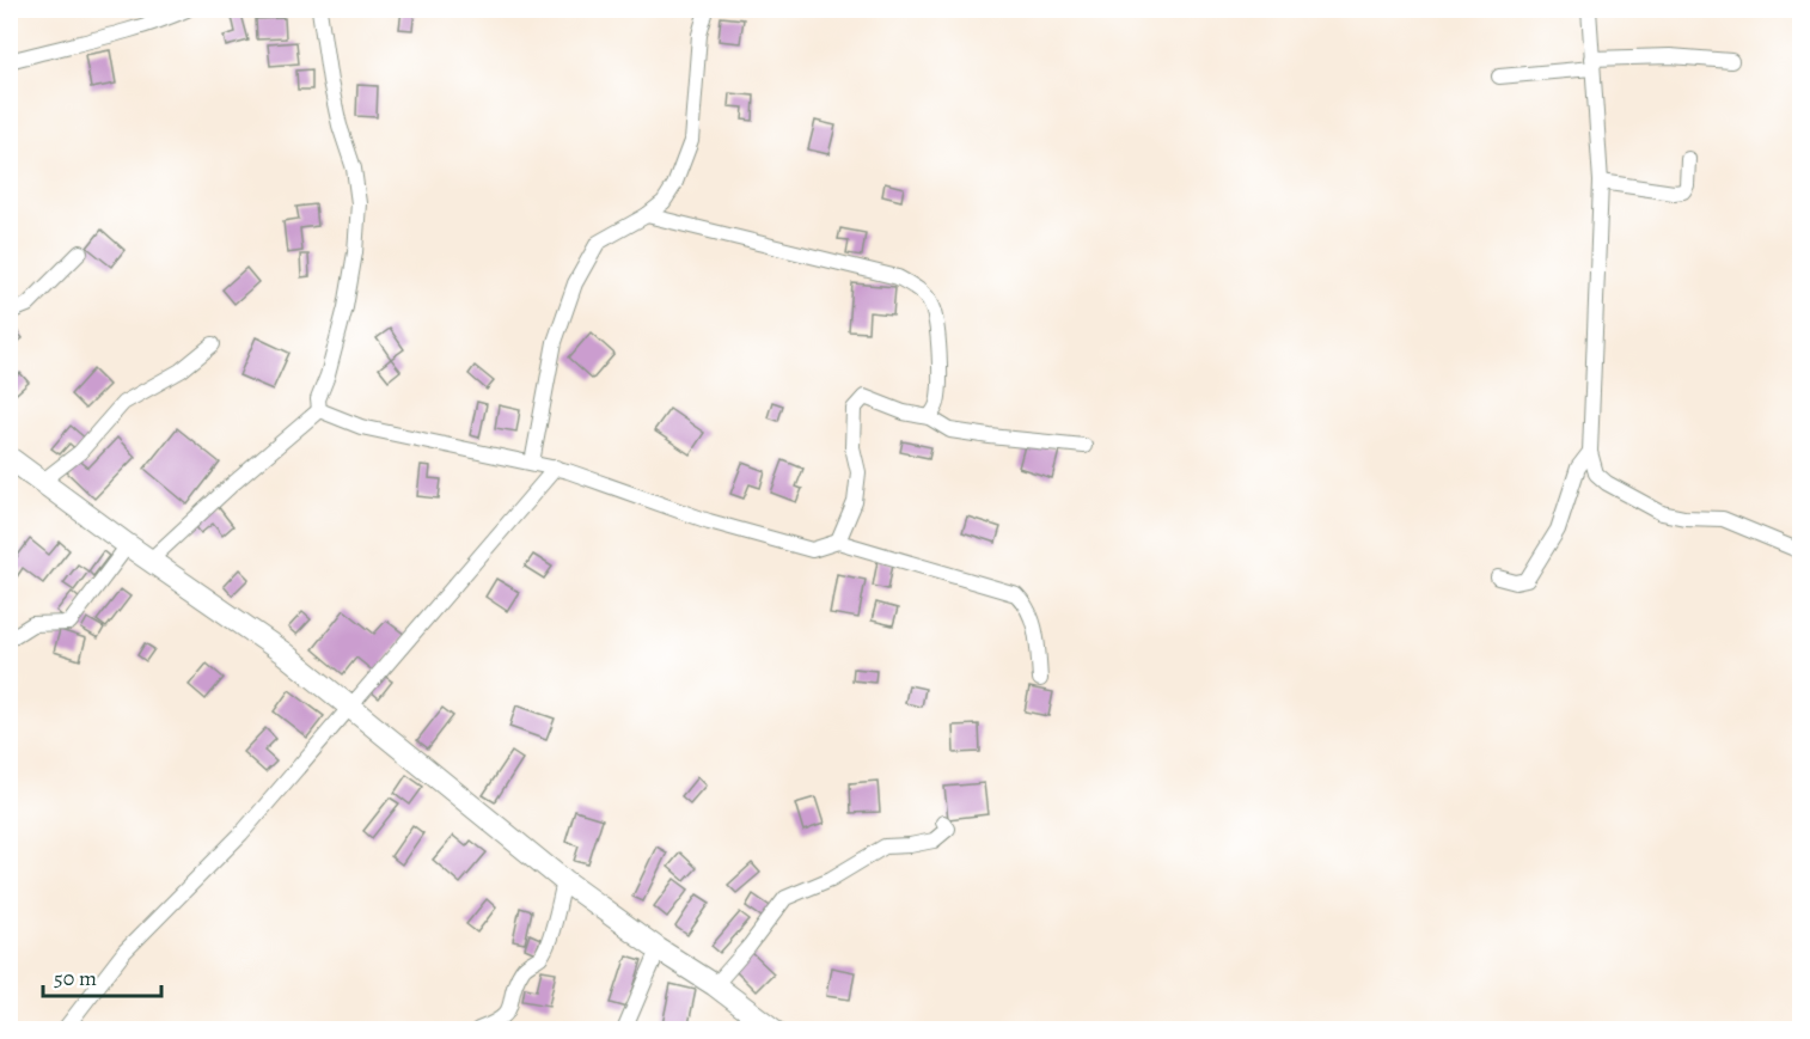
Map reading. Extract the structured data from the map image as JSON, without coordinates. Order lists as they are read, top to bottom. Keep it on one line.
{"scale_bar":"50 m"}
